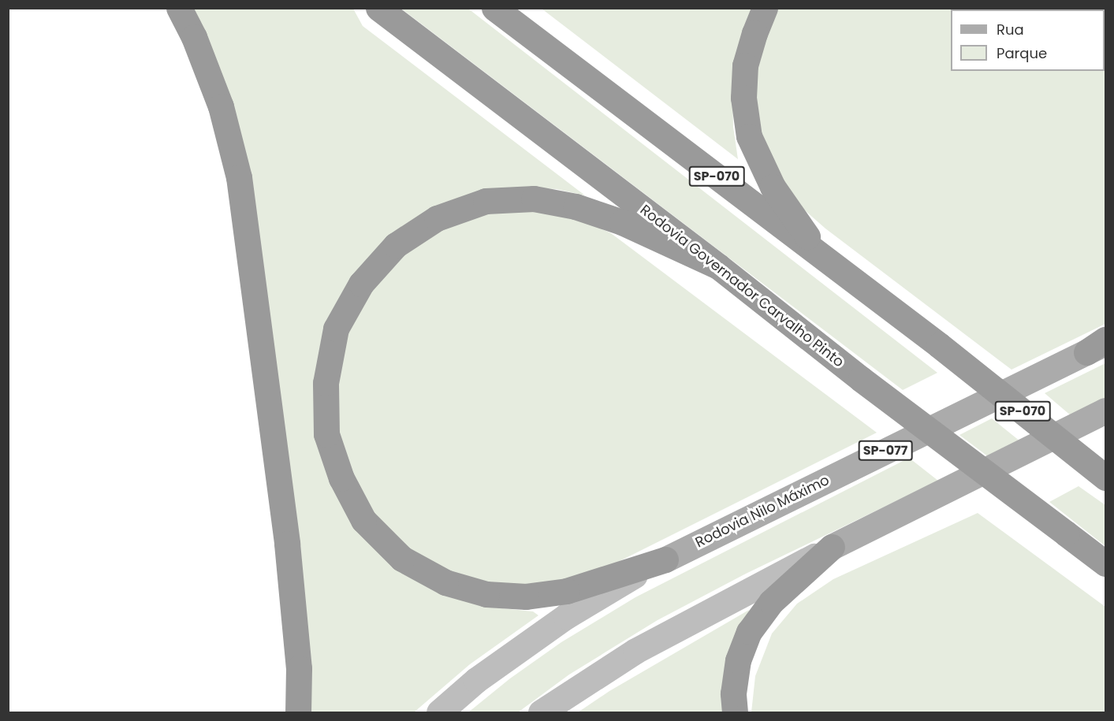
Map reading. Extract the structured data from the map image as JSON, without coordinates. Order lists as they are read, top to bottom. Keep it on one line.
{"streets":{"highway":["SP-070","Rodovia Governador Carvalho Pinto"],"main road":["SP-077","Rodovia Nilo Máximo"]},"legend":["Rua","Parque"]}
